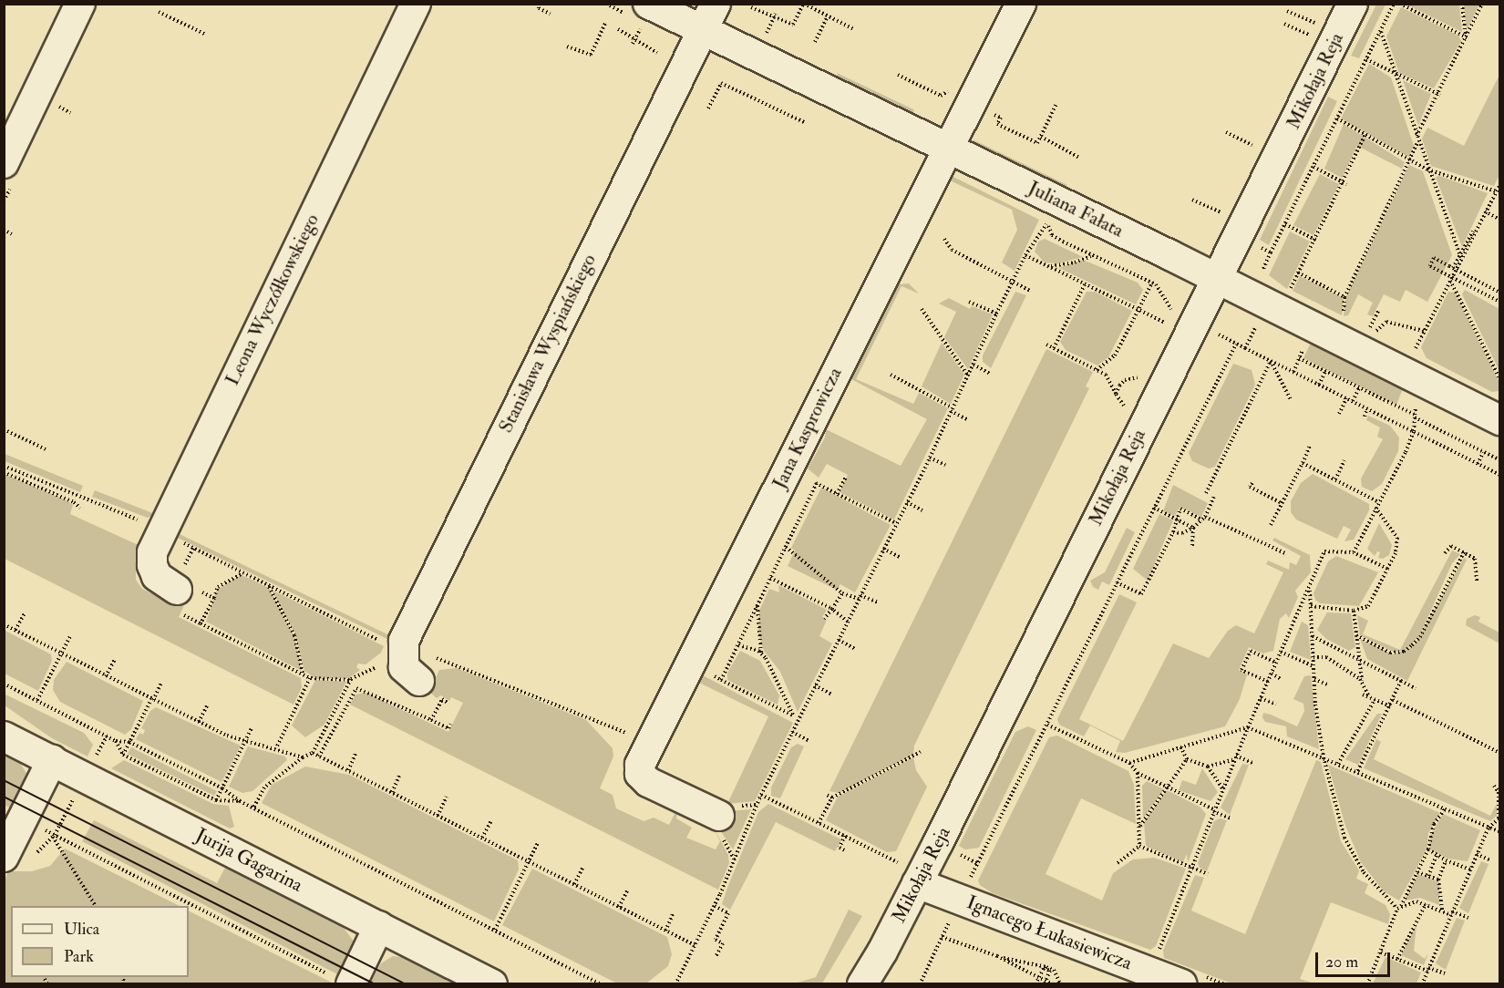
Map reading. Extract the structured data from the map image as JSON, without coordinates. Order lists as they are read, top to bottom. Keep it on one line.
{"streets":{"street":["Mikołaja Reja","Juliana Fałata","Leona Wyczółkowskiego","Stanisława Wyspiańskiego","Jana Kasprowicza","Jurija Gagarina","Ignacego Łukasiewicza"]},"crossings":[["Mikołaja Reja","Juliana Fałata"],["Mikołaja Reja","Ignacego Łukasiewicza"],["Juliana Fałata","Stanisława Wyspiańskiego"],["Juliana Fałata","Jana Kasprowicza"]],"legend":["Ulica","Park"],"scale_bar":"20 m"}
